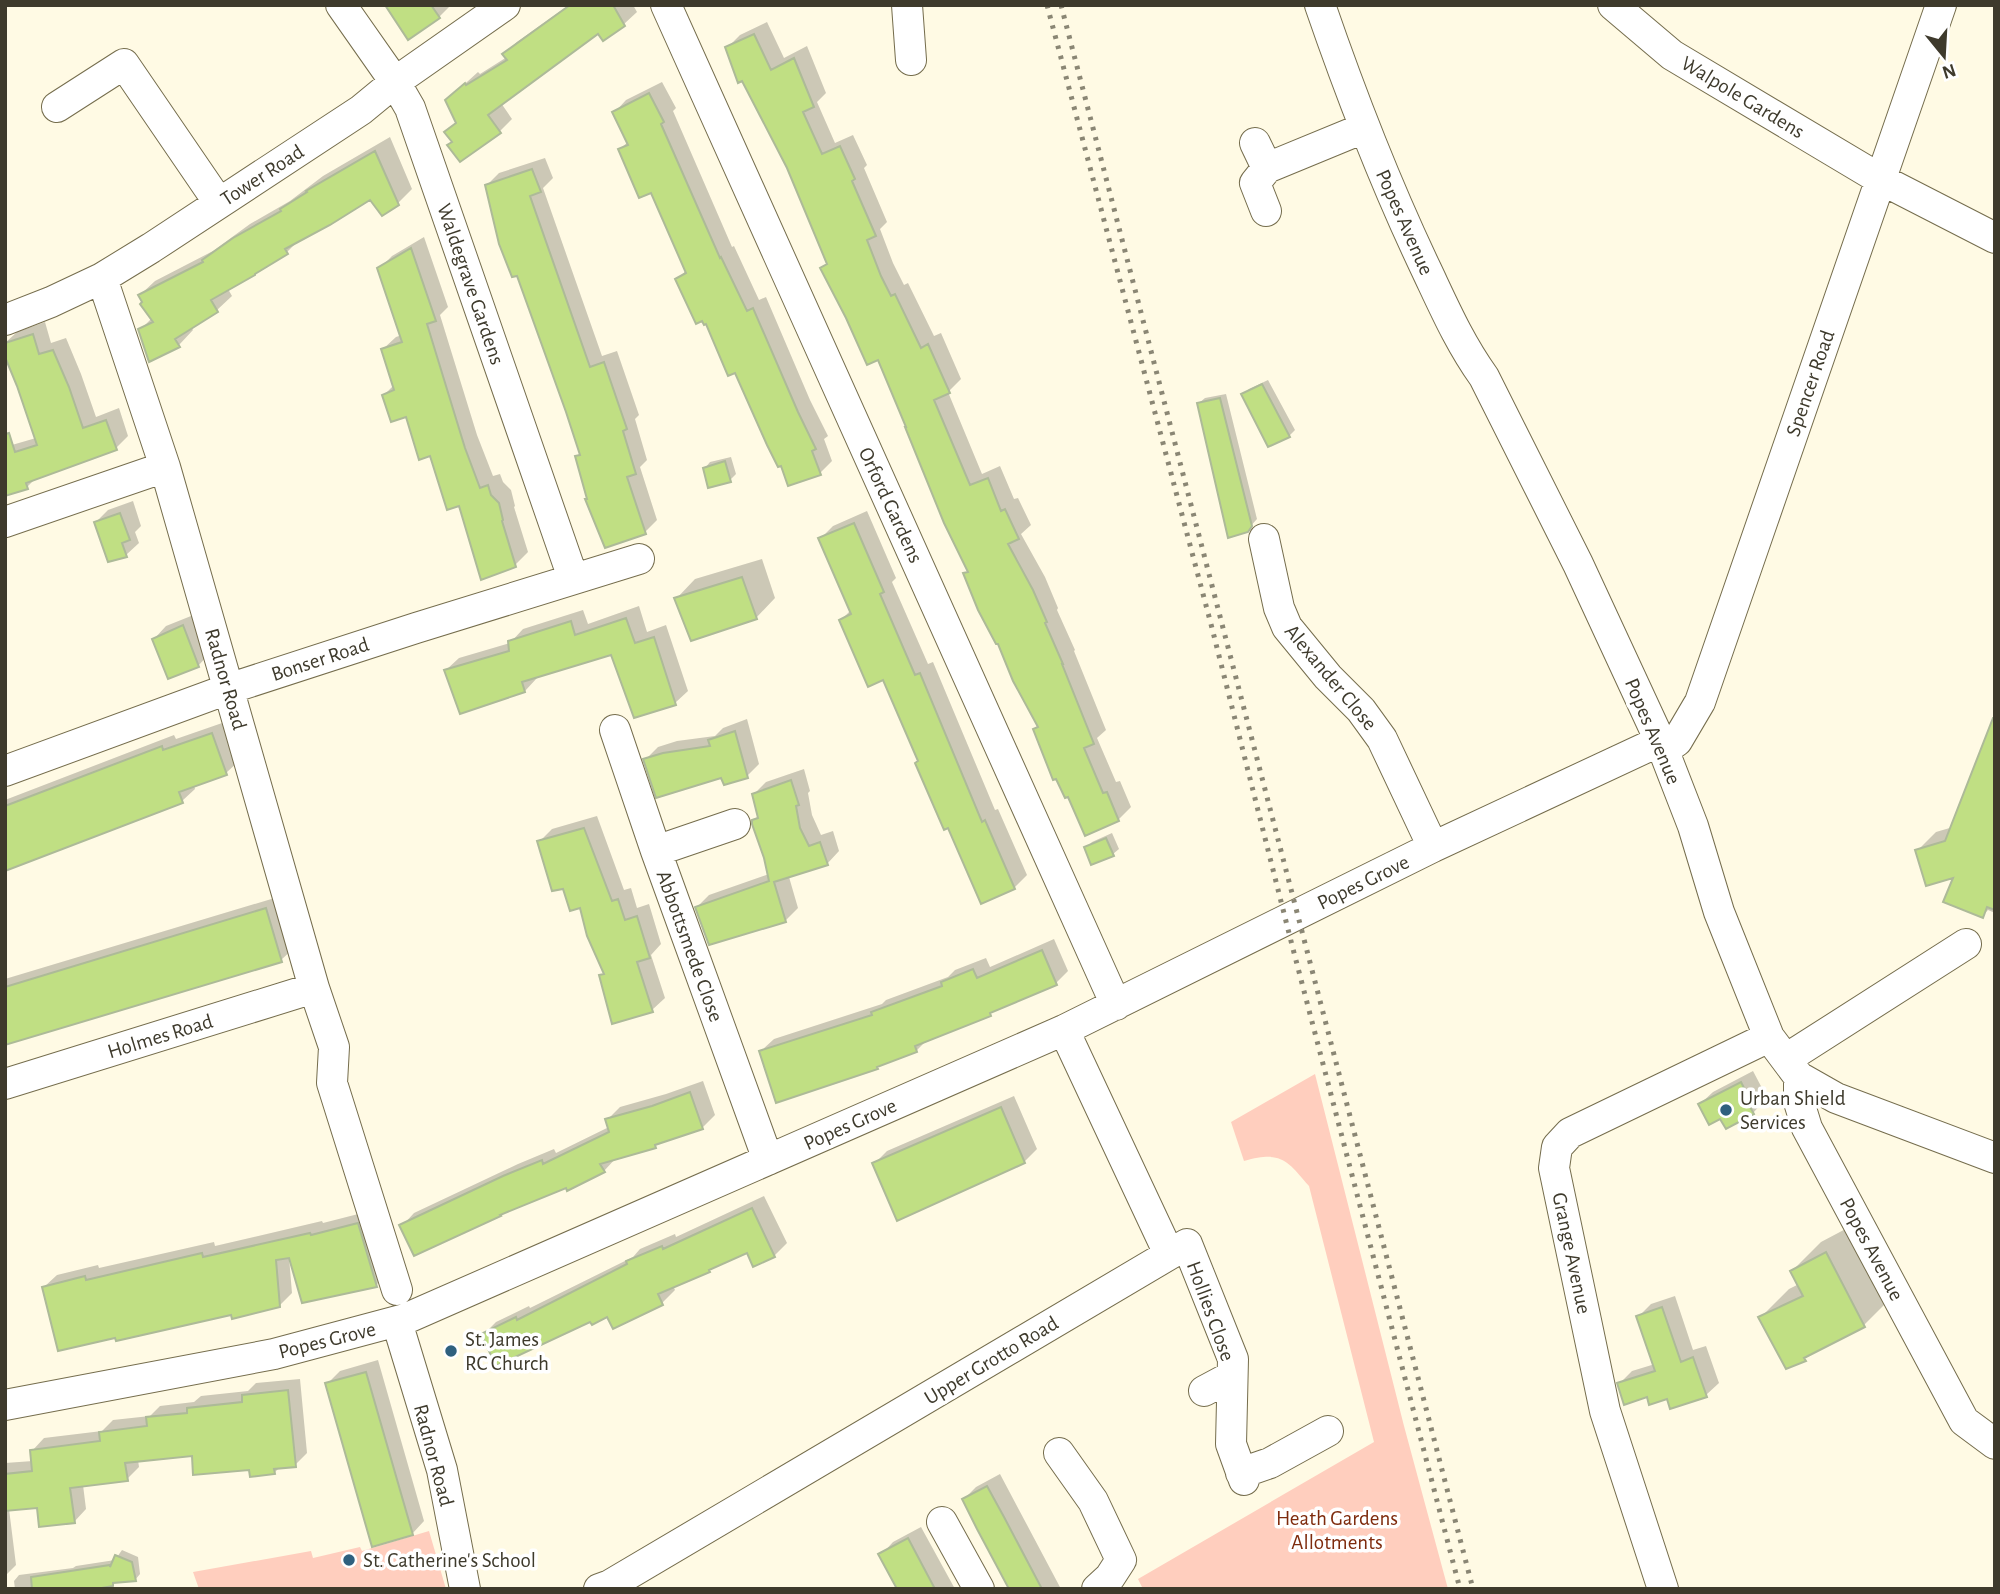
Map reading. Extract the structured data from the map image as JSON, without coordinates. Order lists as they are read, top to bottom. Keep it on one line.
{"streets":{"street":["Walpole Gardens","Tower Road","Popes Avenue","Waldegrave Gardens","Spencer Road","Orford Gardens","Bonser Road","Alexander Close","Radnor Road","Popes Grove","Abbottsmede Close","Holmes Road","Grange Avenue","Hollies Close","Upper Grotto Road"]},"crossings":[["Walpole Gardens","Spencer Road"],["Tower Road","Waldegrave Gardens"],["Tower Road","Radnor Road"],["Popes Avenue","Spencer Road"],["Popes Avenue","Popes Grove"],["Popes Avenue","Grange Avenue"],["Waldegrave Gardens","Bonser Road"],["Spencer Road","Popes Grove"],["Orford Gardens","Popes Grove"],["Bonser Road","Radnor Road"],["Alexander Close","Popes Grove"],["Radnor Road","Popes Grove"],["Radnor Road","Holmes Road"],["Popes Grove","Abbottsmede Close"],["Hollies Close","Upper Grotto Road"]],"parks":["Heath Gardens Allotments"],"places":["Urban Shield Services","St. James RC Church","St. Catherine's School"],"north":"bottom"}
